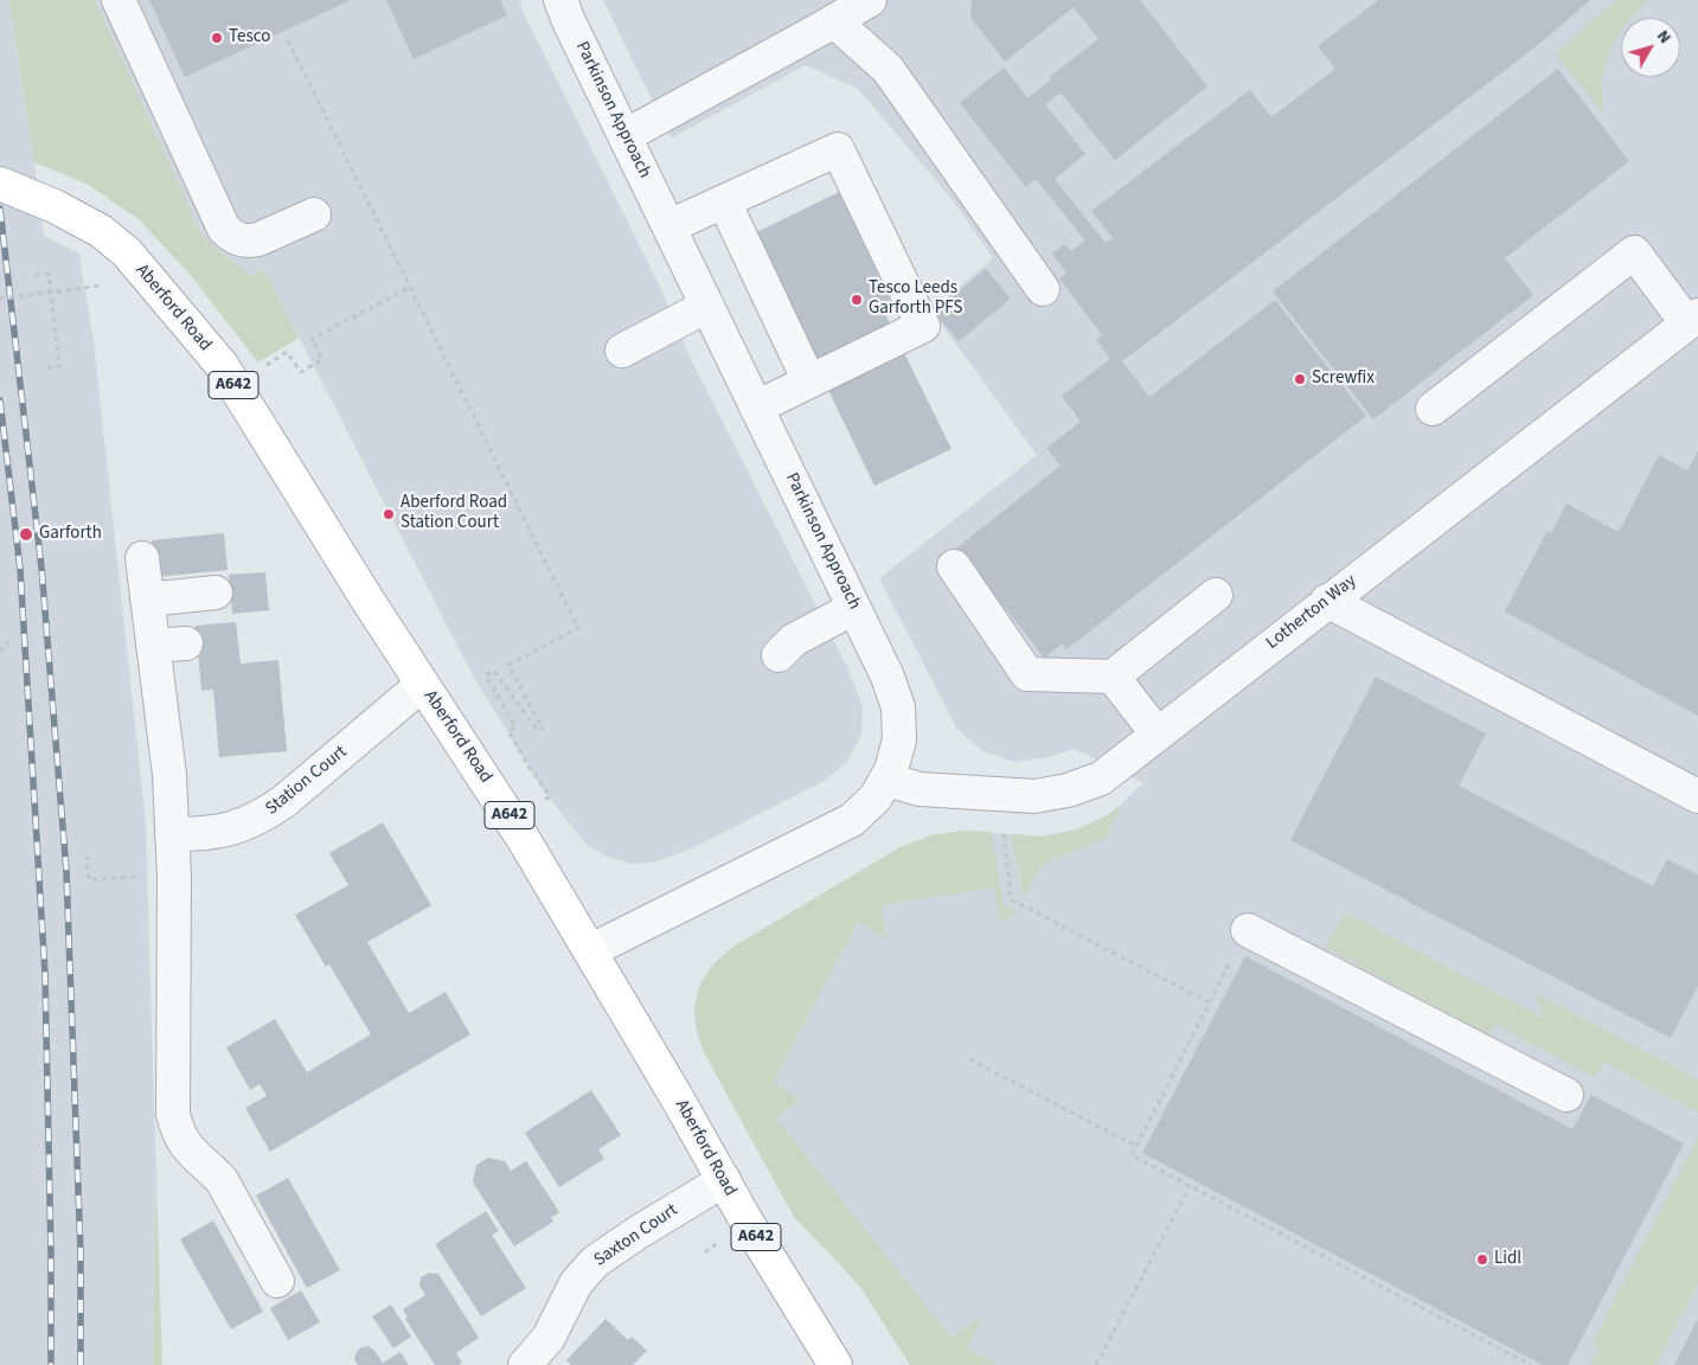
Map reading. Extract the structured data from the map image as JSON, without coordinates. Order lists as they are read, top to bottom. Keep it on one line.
{"streets":{"main road":["Aberford Road","A642"],"street":["Parkinson Approach","Lotherton Way","Station Court","Saxton Court"]},"crossings":[["Parkinson Approach","Aberford Road"],["Parkinson Approach","Lotherton Way"],["Aberford Road","Station Court"],["Aberford Road","Saxton Court"]],"places":["Tesco","Tesco Leeds Garforth PFS","Screwfix","Aberford Road Station Court","Garforth","Lidl"],"north":"top right"}
